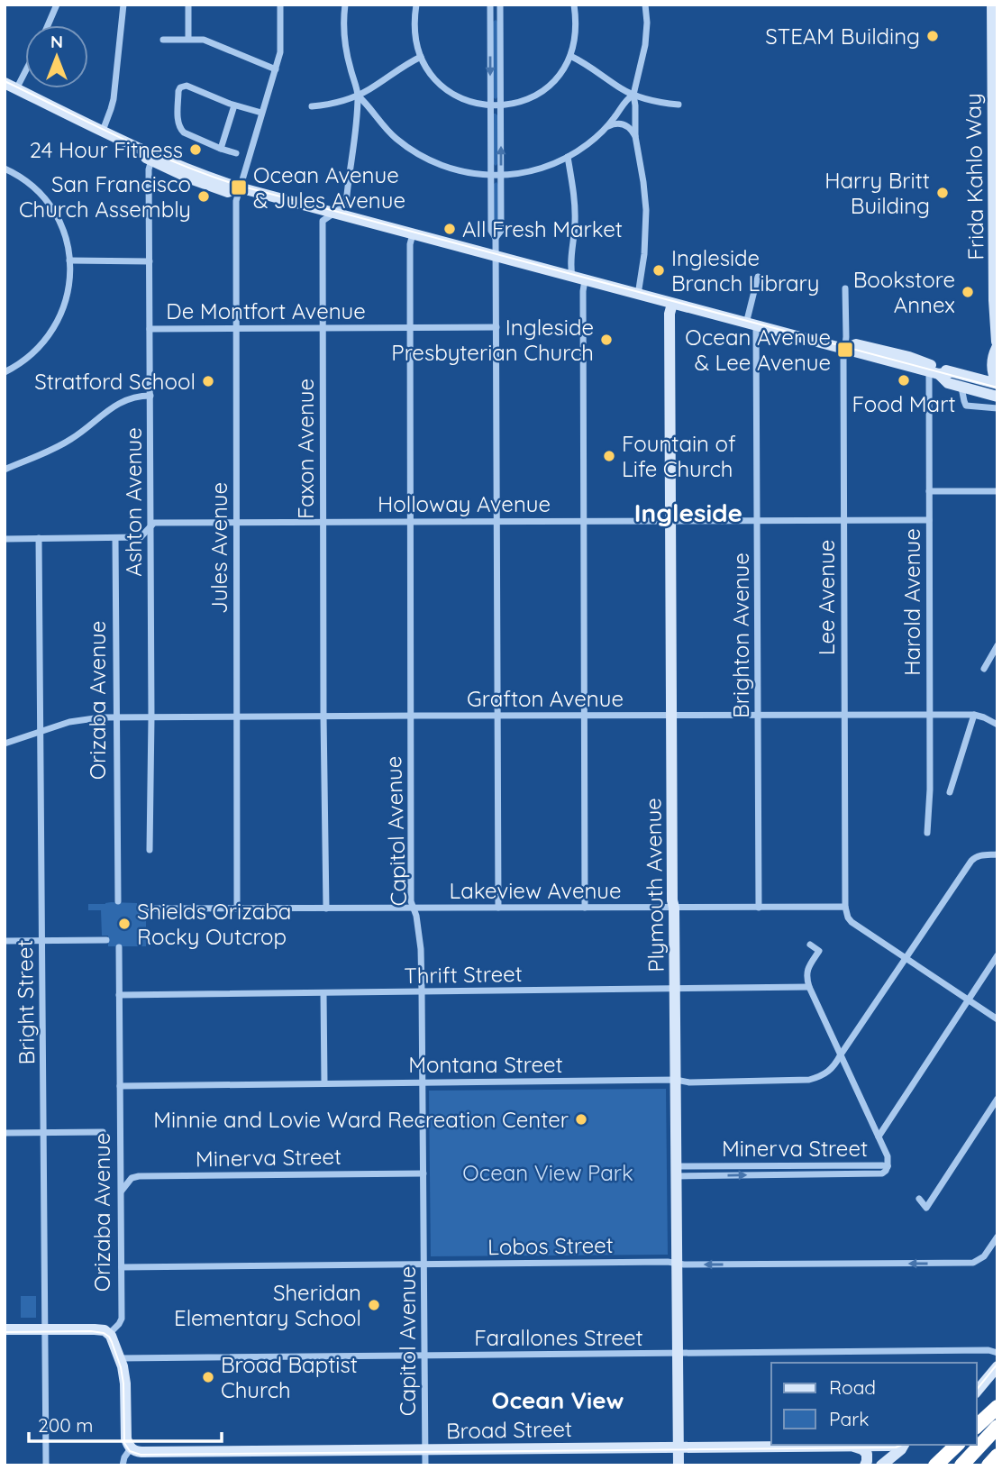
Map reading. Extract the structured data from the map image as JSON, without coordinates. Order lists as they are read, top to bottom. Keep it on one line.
{"streets":{"street":["Frida Kahlo Way","De Montfort Avenue","Faxon Avenue","Ashton Avenue","Holloway Avenue","Jules Avenue","Lee Avenue","Harold Avenue","Brighton Avenue","Grafton Avenue","Orizaba Avenue","Capitol Avenue","Plymouth Avenue","Lakeview Avenue","Thrift Street","Bright Street","Montana Street","Minerva Street","Lobos Street","Farallones Street","Broad Street"]},"crossings":[["De Montfort Avenue","Faxon Avenue"],["De Montfort Avenue","Ashton Avenue"],["De Montfort Avenue","Jules Avenue"],["De Montfort Avenue","Capitol Avenue"],["Faxon Avenue","Holloway Avenue"],["Faxon Avenue","Grafton Avenue"],["Faxon Avenue","Lakeview Avenue"],["Ashton Avenue","Holloway Avenue"],["Ashton Avenue","Grafton Avenue"],["Holloway Avenue","Jules Avenue"],["Holloway Avenue","Lee Avenue"],["Holloway Avenue","Harold Avenue"],["Holloway Avenue","Brighton Avenue"],["Holloway Avenue","Orizaba Avenue"],["Holloway Avenue","Capitol Avenue"],["Holloway Avenue","Plymouth Avenue"],["Holloway Avenue","Bright Street"],["Jules Avenue","Grafton Avenue"],["Jules Avenue","Lakeview Avenue"],["Lee Avenue","Grafton Avenue"],["Lee Avenue","Lakeview Avenue"],["Harold Avenue","Grafton Avenue"],["Brighton Avenue","Grafton Avenue"],["Brighton Avenue","Lakeview Avenue"],["Grafton Avenue","Orizaba Avenue"],["Grafton Avenue","Capitol Avenue"],["Grafton Avenue","Plymouth Avenue"],["Grafton Avenue","Bright Street"],["Orizaba Avenue","Thrift Street"],["Orizaba Avenue","Montana Street"],["Orizaba Avenue","Minerva Street"],["Orizaba Avenue","Lobos Street"],["Capitol Avenue","Lakeview Avenue"],["Capitol Avenue","Thrift Street"],["Capitol Avenue","Montana Street"],["Capitol Avenue","Minerva Street"],["Capitol Avenue","Lobos Street"],["Capitol Avenue","Farallones Street"],["Capitol Avenue","Broad Street"],["Plymouth Avenue","Lakeview Avenue"],["Plymouth Avenue","Thrift Street"],["Plymouth Avenue","Montana Street"],["Plymouth Avenue","Minerva Street"],["Plymouth Avenue","Lobos Street"],["Plymouth Avenue","Farallones Street"],["Plymouth Avenue","Broad Street"]],"one_way":["Lobos Street"],"districts":["Ingleside","Ocean View"],"parks":["Ocean View Park"],"places":{"other":["STEAM Building","24 Hour Fitness","Harry Britt Building","San Francisco Church Assembly","All Fresh Market","Ingleside Branch Library","Bookstore Annex","Ingleside Presbyterian Church","Food Mart","Stratford School","Fountain of Life Church","Shields Orizaba Rocky Outcrop","Minnie and Lovie Ward Recreation Center","Sheridan Elementary School","Broad Baptist Church"],"transit":["Ocean Avenue & Jules Avenue","Ocean Avenue & Lee Avenue"]},"legend":["Road","Park"],"scale_bar":"200 m","north":"top"}
